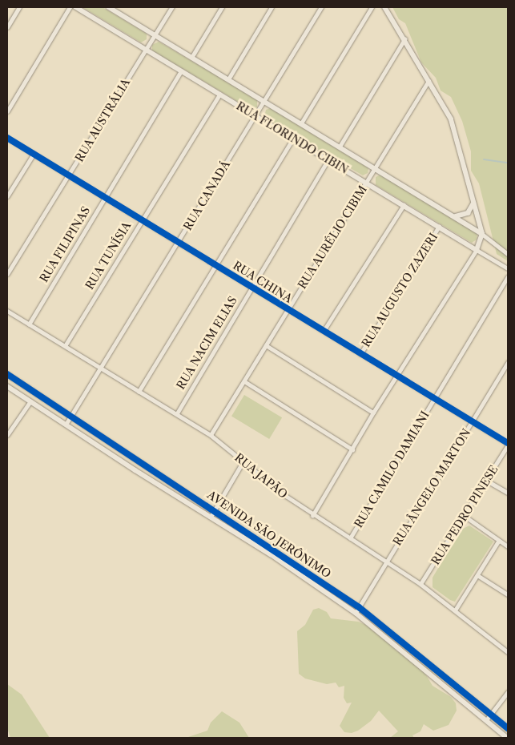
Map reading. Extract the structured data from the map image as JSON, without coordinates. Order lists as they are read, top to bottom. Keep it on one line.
{"streets":{"street":["RUA AUSTRÁLIA","RUA FLORINDO CIBIN","RUA CANADÁ","RUA AURÉLIO CIBIM","RUA FILIPINAS","RUA TUNÍSIA","RUA CHINA","RUA AUGUSTO ZAZERI","RUA NACIM ELIAS","RUA CAMILO DAMIANI","RUA JAPÃO","RUA ÂNGELO MARTON","RUA PEDRO PINESE","AVENIDA SÃO JERÔNIMO"]},"crossings":[["RUA AUSTRÁLIA","RUA FLORINDO CIBIN"],["RUA AUSTRÁLIA","RUA CHINA"],["RUA FLORINDO CIBIN","RUA CANADÁ"],["RUA FLORINDO CIBIN","RUA AURÉLIO CIBIM"],["RUA FLORINDO CIBIN","RUA FILIPINAS"],["RUA FLORINDO CIBIN","RUA TUNÍSIA"],["RUA FLORINDO CIBIN","RUA AUGUSTO ZAZERI"],["RUA FLORINDO CIBIN","RUA NACIM ELIAS"],["RUA CANADÁ","RUA CHINA"],["RUA CANADÁ","RUA JAPÃO"],["RUA CANADÁ","AVENIDA SÃO JERÔNIMO"],["RUA AURÉLIO CIBIM","RUA CHINA"],["RUA AURÉLIO CIBIM","RUA JAPÃO"],["RUA FILIPINAS","RUA CHINA"],["RUA FILIPINAS","RUA JAPÃO"],["RUA TUNÍSIA","RUA CHINA"],["RUA TUNÍSIA","RUA JAPÃO"],["RUA CHINA","RUA AUGUSTO ZAZERI"],["RUA CHINA","RUA NACIM ELIAS"],["RUA CHINA","RUA CAMILO DAMIANI"],["RUA CHINA","RUA ÂNGELO MARTON"],["RUA CHINA","RUA PEDRO PINESE"],["RUA NACIM ELIAS","RUA JAPÃO"],["RUA CAMILO DAMIANI","RUA JAPÃO"],["RUA JAPÃO","RUA ÂNGELO MARTON"],["RUA JAPÃO","RUA PEDRO PINESE"],["RUA ÂNGELO MARTON","AVENIDA SÃO JERÔNIMO"]]}
